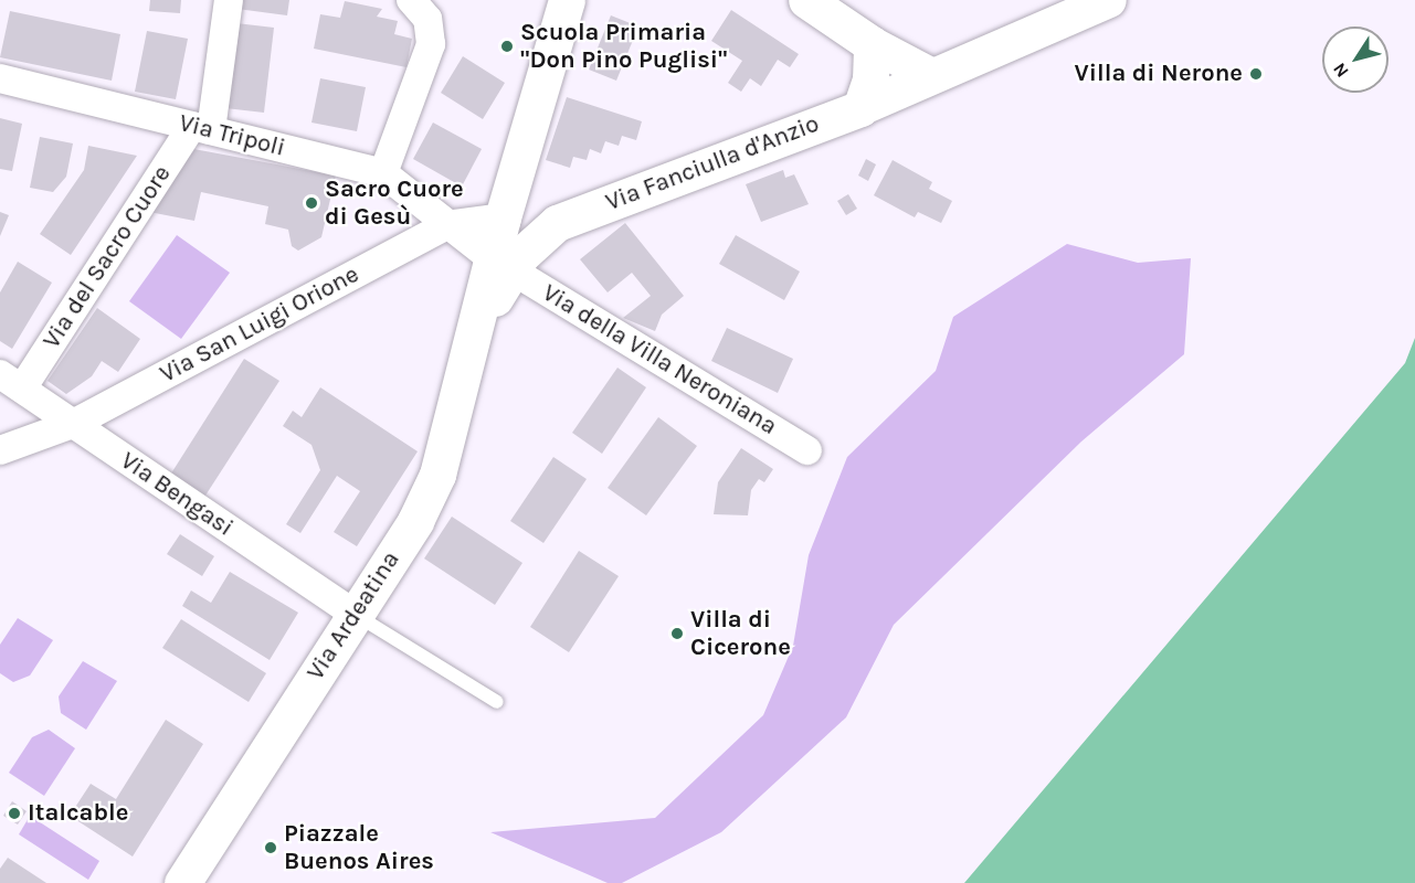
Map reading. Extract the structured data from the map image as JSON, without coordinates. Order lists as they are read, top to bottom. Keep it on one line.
{"streets":{"main road":["Via Fanciulla d'Anzio","Via Ardeatina"],"street":["Via Tripoli","Via del Sacro Cuore","Via San Luigi Orione","Via della Villa Neroniana","Via Bengasi"]},"crossings":[["Via Tripoli","Via Fanciulla d'Anzio"],["Via Tripoli","Via del Sacro Cuore"],["Via Tripoli","Via San Luigi Orione"],["Via Tripoli","Via della Villa Neroniana"],["Via Tripoli","Via Ardeatina"],["Via Fanciulla d'Anzio","Via della Villa Neroniana"],["Via Fanciulla d'Anzio","Via Ardeatina"],["Via del Sacro Cuore","Via Bengasi"],["Via San Luigi Orione","Via Bengasi"],["Via della Villa Neroniana","Via Ardeatina"],["Via Bengasi","Via Ardeatina"]],"places":["Scuola Primaria \"Don Pino Puglisi\"","Villa di Nerone","Sacro Cuore di Gesù","Villa di Cicerone","Italcable","Piazzale Buenos Aires"],"north":"bottom left"}
